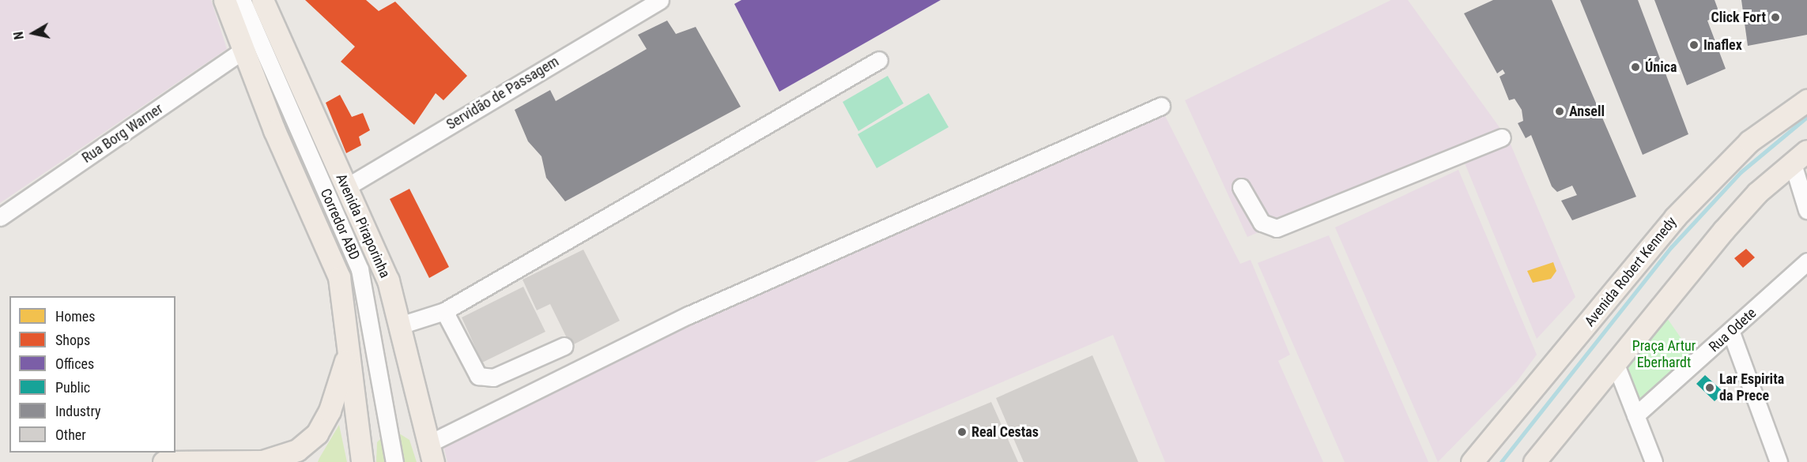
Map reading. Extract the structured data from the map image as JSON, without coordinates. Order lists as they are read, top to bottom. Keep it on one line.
{"streets":{"main road":["Avenida Piraporinha","Avenida Robert Kennedy"],"street":["Servidão de Passagem","Rua Borg Warner","Corredor ABD","Rua Odete"]},"crossings":[["Servidão de Passagem","Avenida Piraporinha"]],"parks":["Praça Artur Eberhardt"],"places":["Click Fort","Inaflex","Única","Ansell","Lar Espirita da Prece","Real Cestas"],"legend":["Homes","Shops","Offices","Public","Industry","Other"],"north":"left"}
